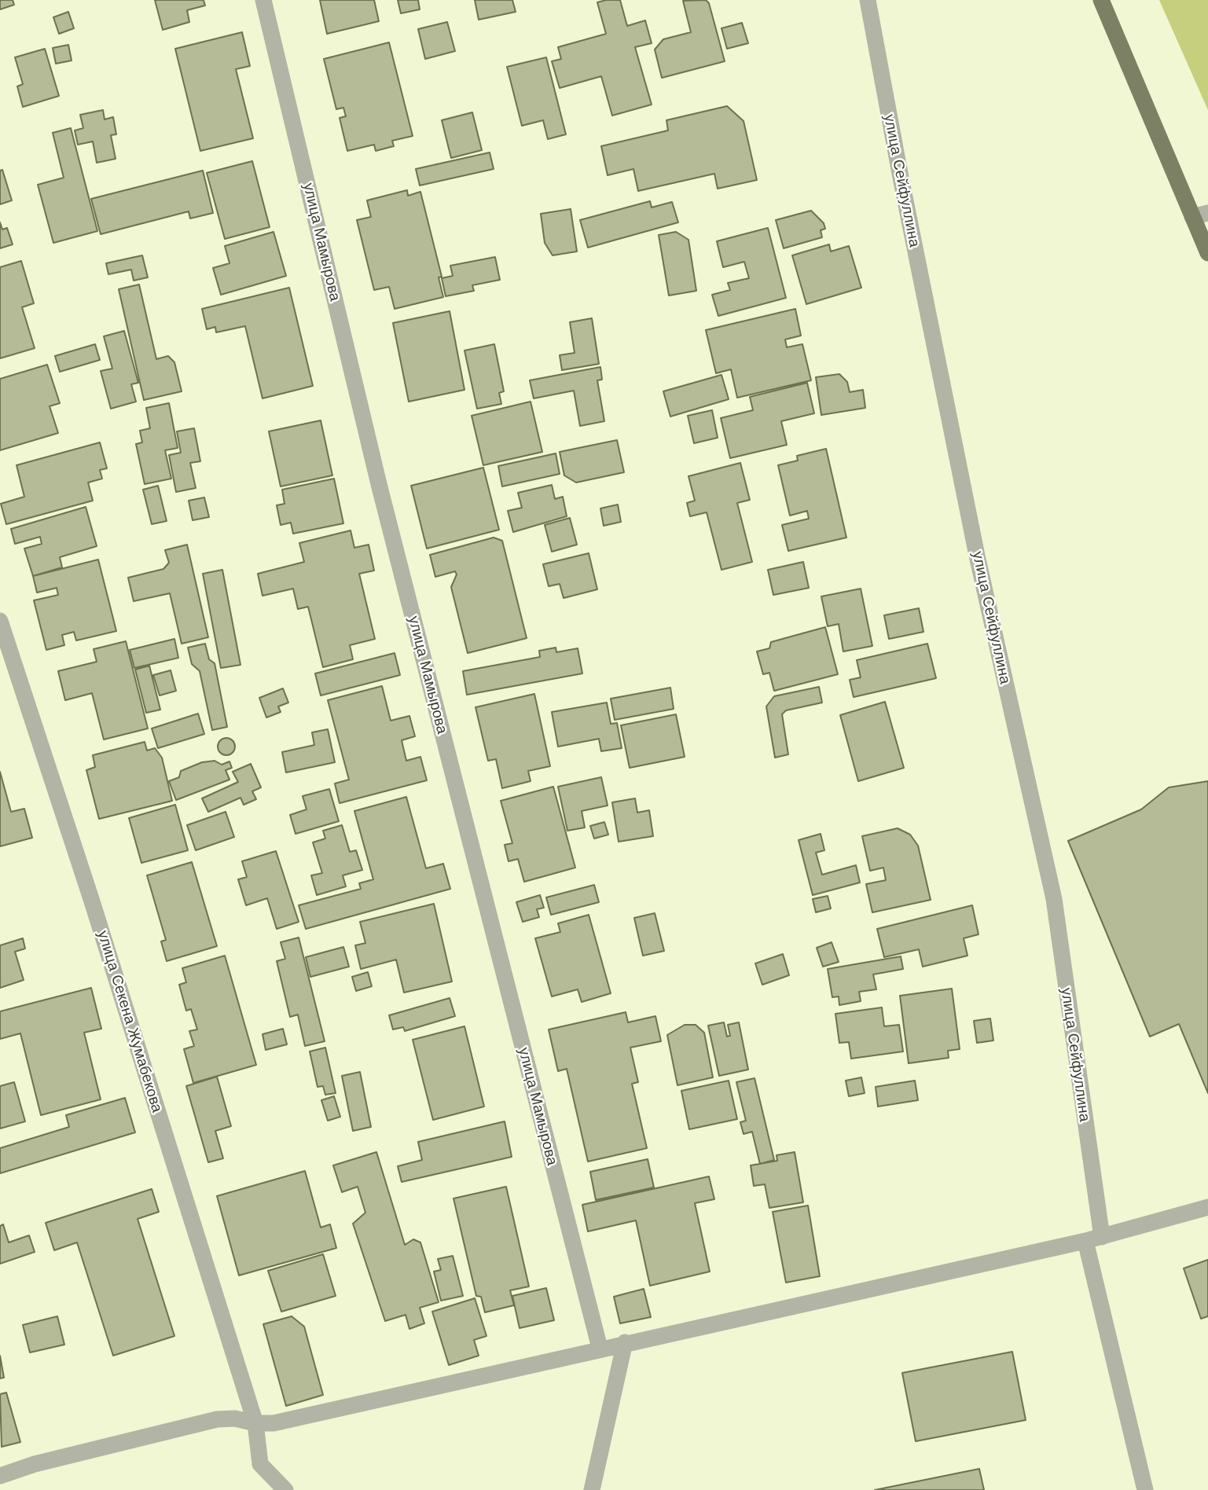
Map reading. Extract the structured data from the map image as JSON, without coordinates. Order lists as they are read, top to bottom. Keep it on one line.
{"streets":{"street":["улица Сейфуллина","улица Мамырова","улица Секена Жумабекова"]}}
